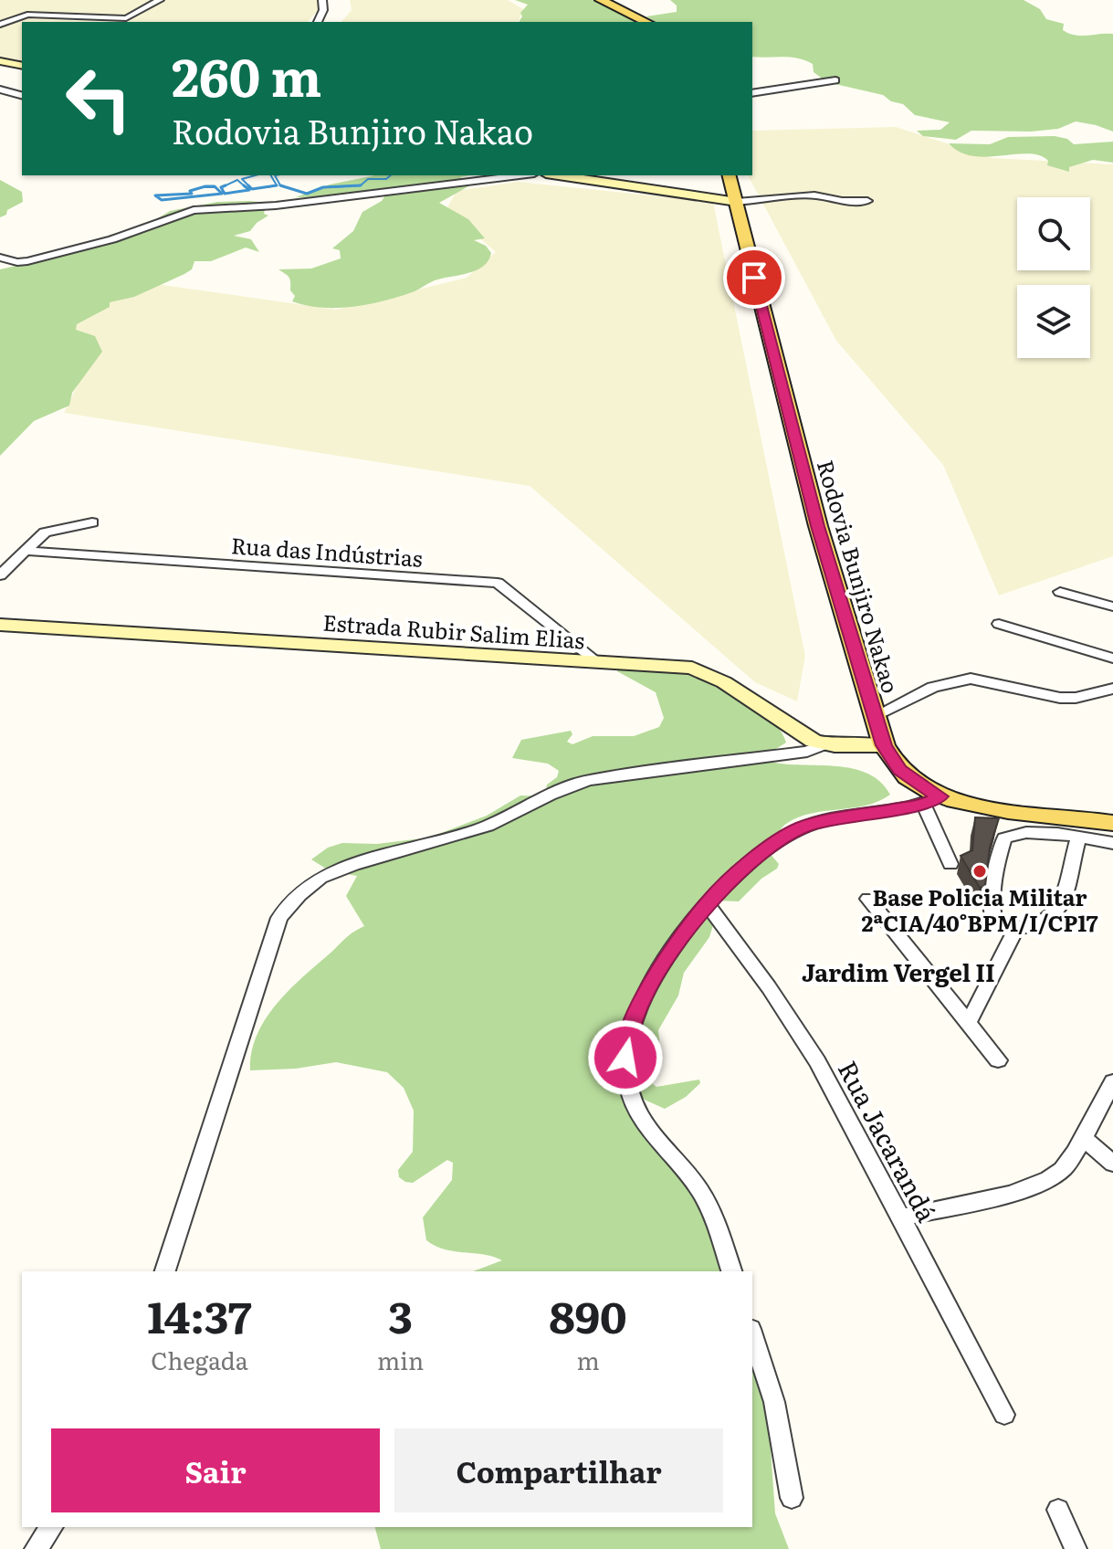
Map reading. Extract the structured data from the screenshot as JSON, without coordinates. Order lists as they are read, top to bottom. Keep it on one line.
{"streets":{"main road":["Rodovia Bunjiro Nakao"],"street":["Rua das Indústrias","Estrada Rubir Salim Elias","Rua Jacarandá"]},"crossings":[["Rua das Indústrias","Estrada Rubir Salim Elias"],["Rodovia Bunjiro Nakao","Estrada Rubir Salim Elias"]],"districts":["Jardim Vergel II"],"places":["Base Policia Militar 2ªCIA/40°BPM/I/CP17"],"page":{"turn":["260 m","Rodovia Bunjiro Nakao"],"eta":["14:37","Chegada","3","min","890","m"],"buttons":["Sair","Compartilhar"]}}
